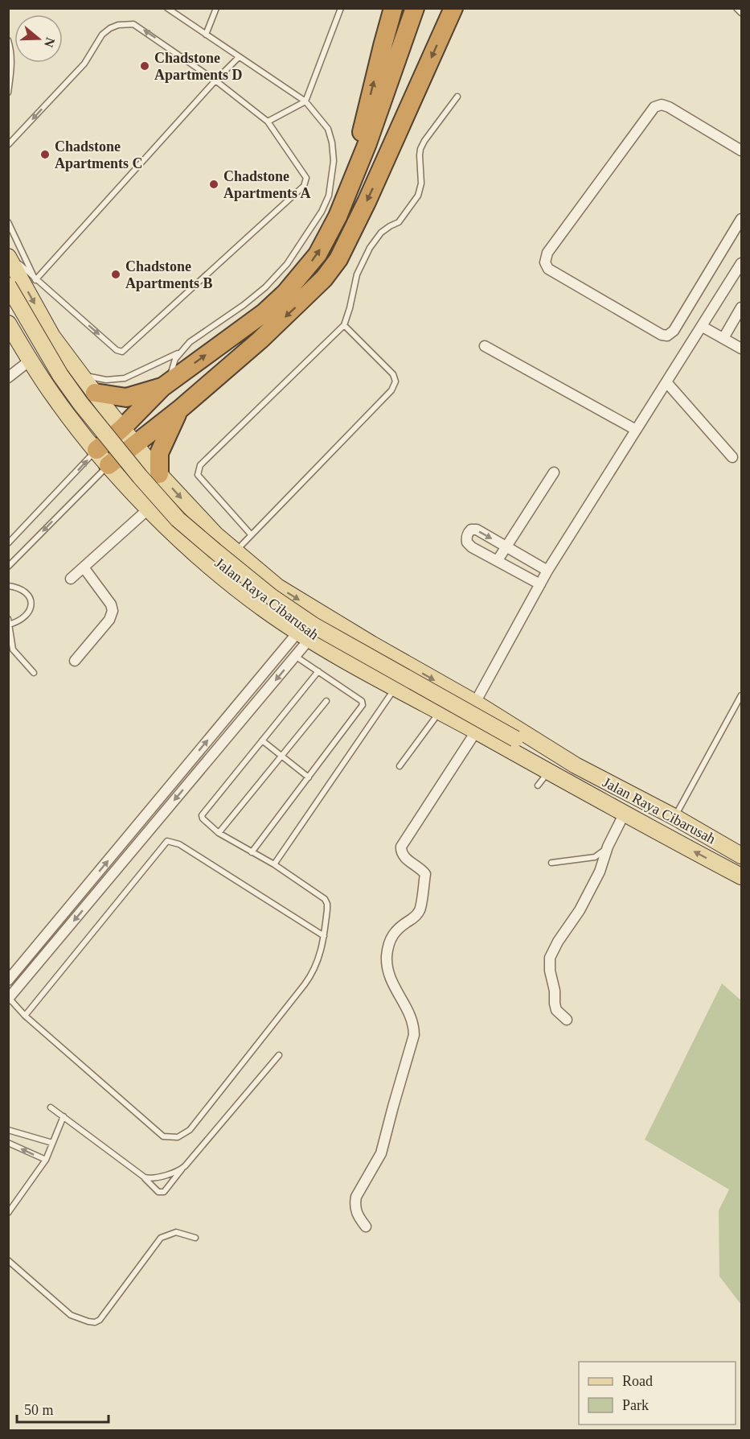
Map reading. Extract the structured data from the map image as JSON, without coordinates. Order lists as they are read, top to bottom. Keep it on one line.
{"streets":{"main road":["Jalan Raya Cibarusah"]},"places":["Chadstone Apartments D","Chadstone Apartments C","Chadstone Apartments A","Chadstone Apartments B"],"legend":["Road","Park"],"scale_bar":"50 m","north":"right"}
